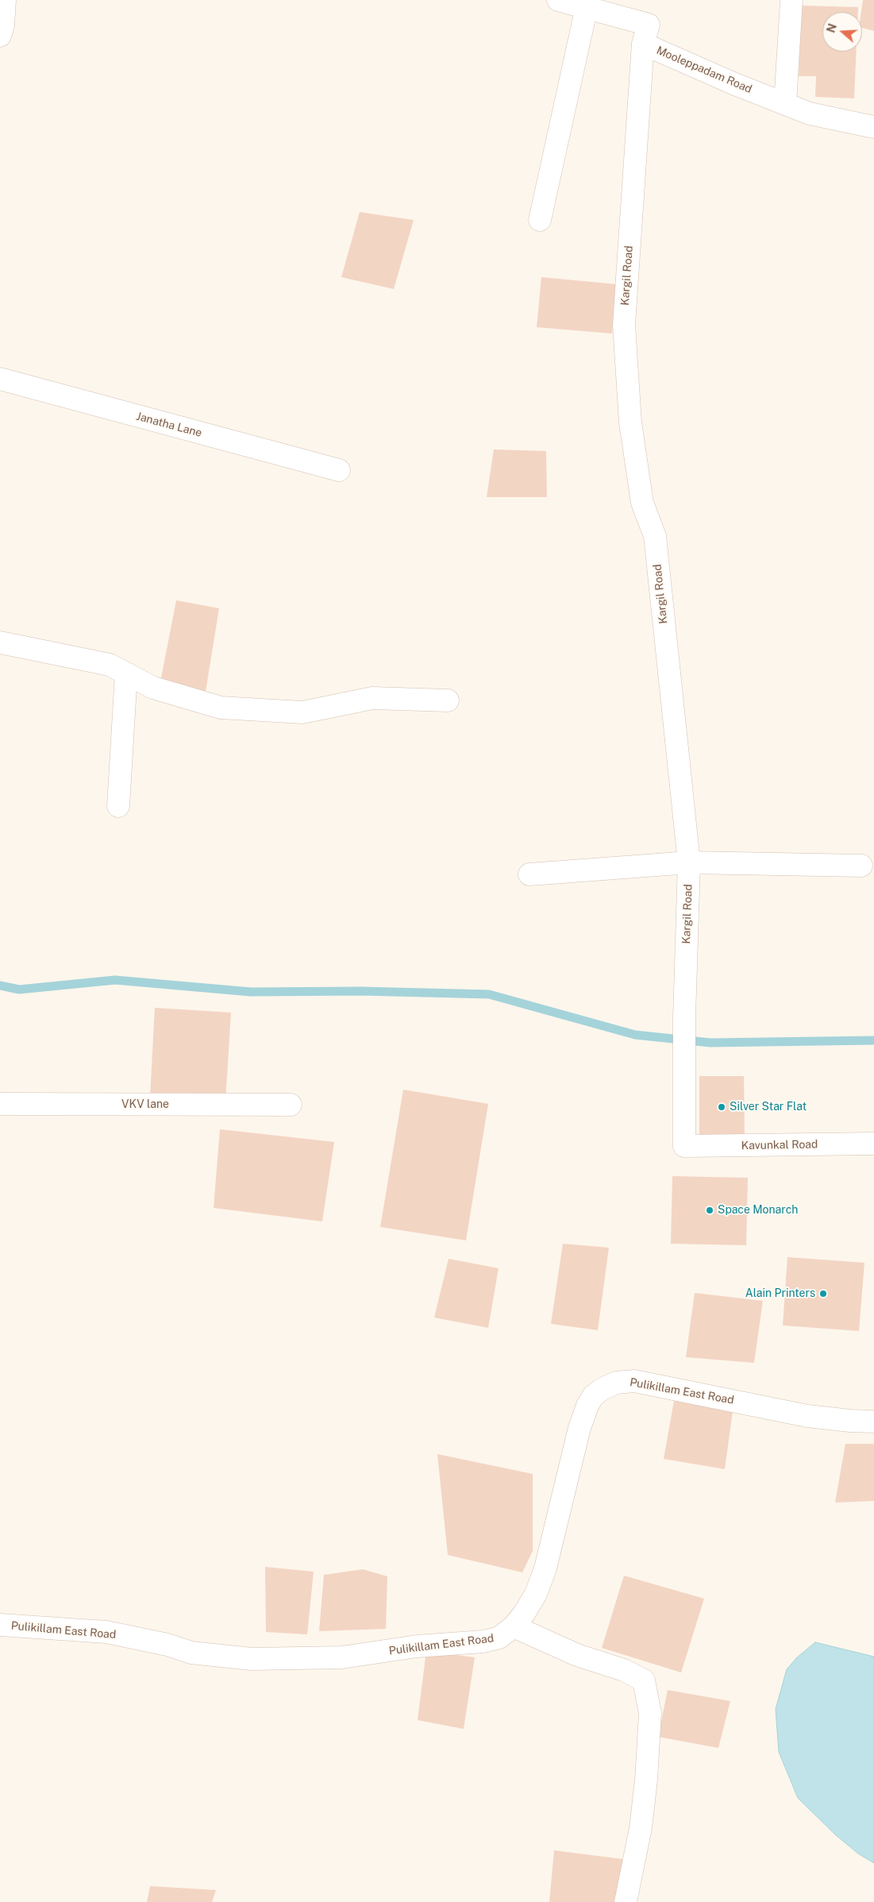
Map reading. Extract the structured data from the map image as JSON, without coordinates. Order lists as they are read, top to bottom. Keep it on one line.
{"streets":{"street":["Mooleppadam Road","Kargil Road","Janatha Lane","VKV lane","Kavunkal Road","Pulikillam East Road"]},"crossings":[["Mooleppadam Road","Kargil Road"],["Kargil Road","Kavunkal Road"]],"places":["Silver Star Flat","Space Monarch","Alain Printers"],"north":"left"}
